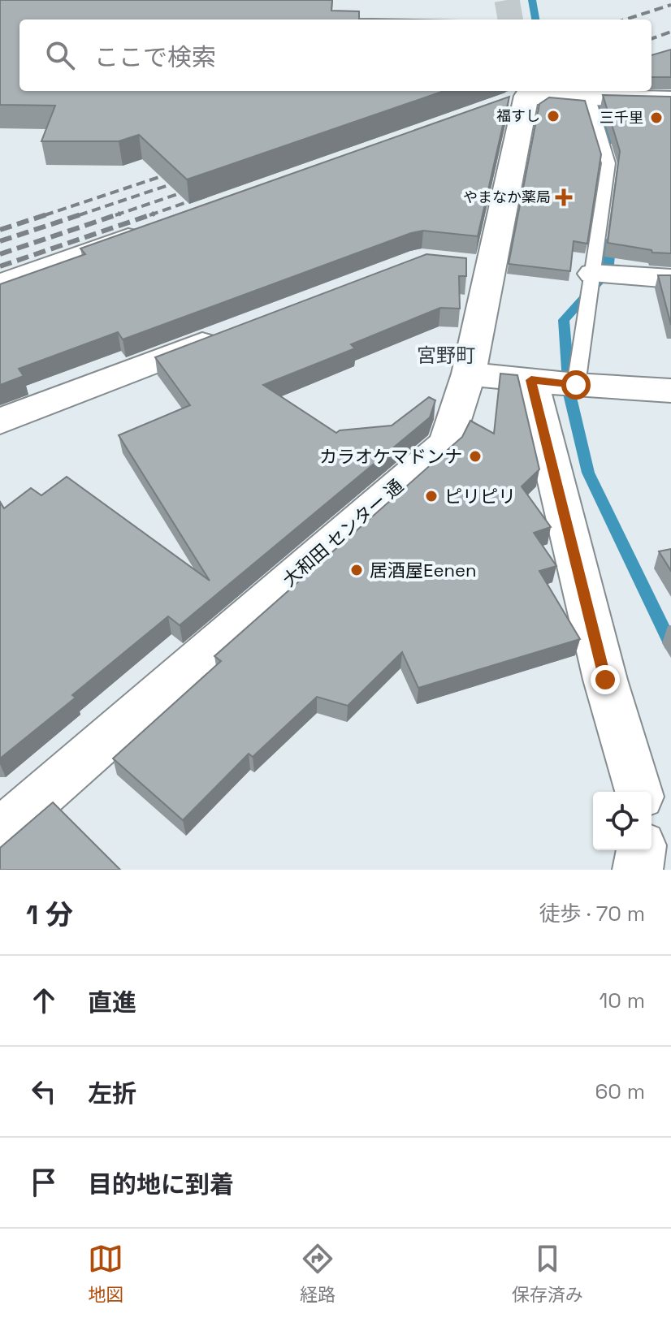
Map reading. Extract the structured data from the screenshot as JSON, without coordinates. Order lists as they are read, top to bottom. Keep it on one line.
{"streets":{"street":["大和田 センター 通"]},"districts":["宮野町"],"places":{"other":["福すし","三千里","カラオケマドンナ","ピリピリ","居酒屋Eenen"],"health":["やまなか薬局"]},"page":{"search":"ここで検索","heading":["1 分","徒歩 · 70 m"],"list":[["直進","10 m"],["左折","60 m"],"目的地に到着"],"nav":["地図","経路","保存済み"]}}
